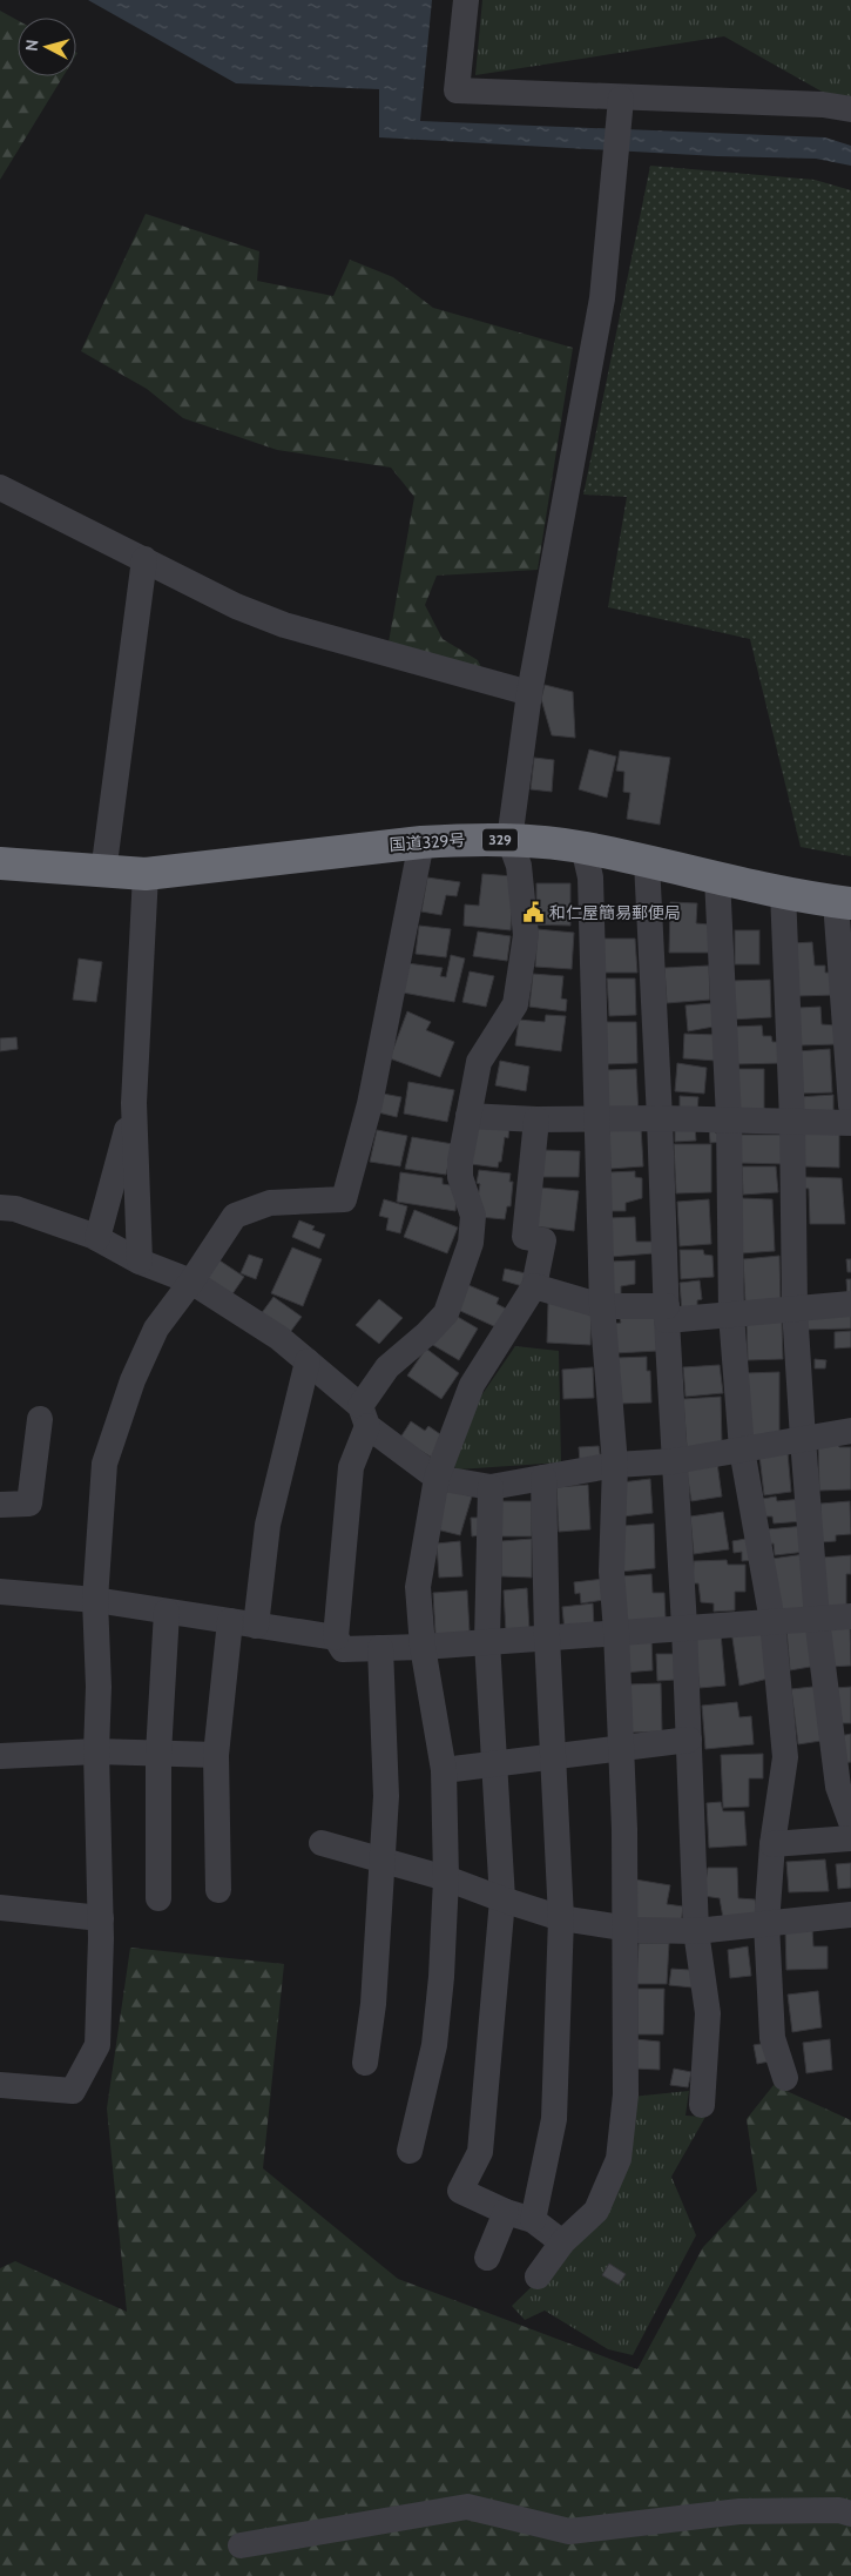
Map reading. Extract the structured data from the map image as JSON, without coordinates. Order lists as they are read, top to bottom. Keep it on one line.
{"streets":{"highway":["329","国道329号"]},"places":{"public building":["和仁屋簡易郵便局"]},"north":"left"}
